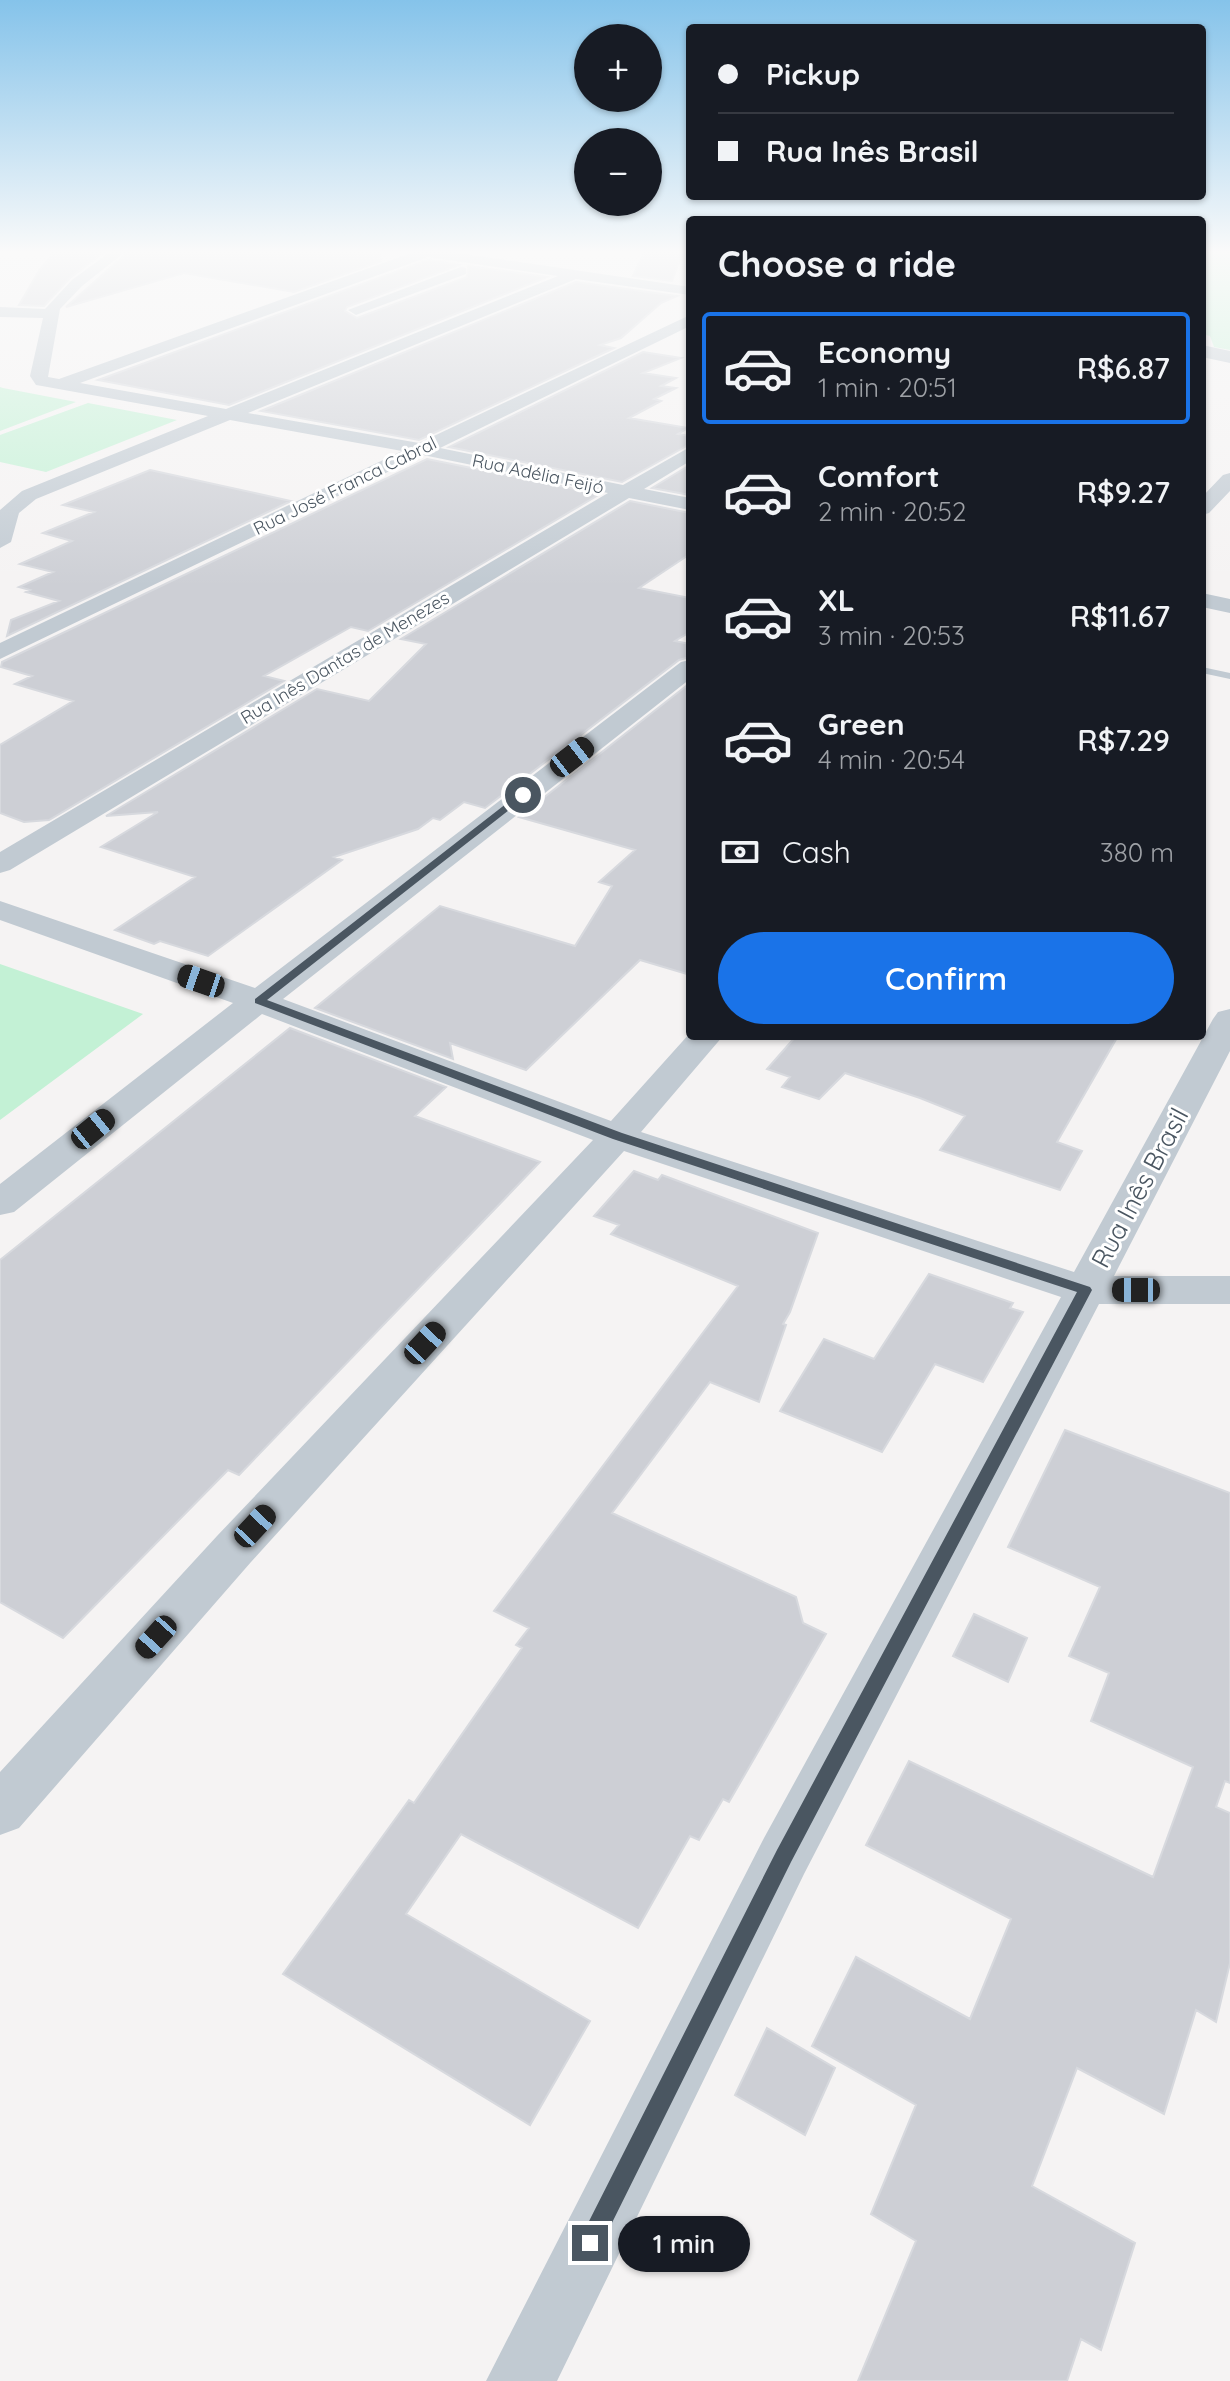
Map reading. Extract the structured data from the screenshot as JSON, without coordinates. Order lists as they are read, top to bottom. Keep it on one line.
{"streets":{"street":["Rua Adélia Feijó","Rua José Franca Cabral","Rua Inês Dantas de Menezes","Rua Inês Brasil"]},"crossings":[["Rua Adélia Feijó","Rua José Franca Cabral"],["Rua Adélia Feijó","Rua Inês Dantas de Menezes"]],"page":{"map_buttons":["+","−"],"banner":["Pickup","Rua Inês Brasil"],"heading":"Choose a ride","list":[{"name":"Economy","note":"1 min · 20:51","value":"R$6.87"},{"name":"Comfort","note":"2 min · 20:52","value":"R$9.27"},{"name":"XL","note":"3 min · 20:53","value":"R$11.67"},{"name":"Green","note":"4 min · 20:54","value":"R$7.29"}],"pay":["Cash","380 m"],"buttons":"Confirm","bubble":"1 min"}}
